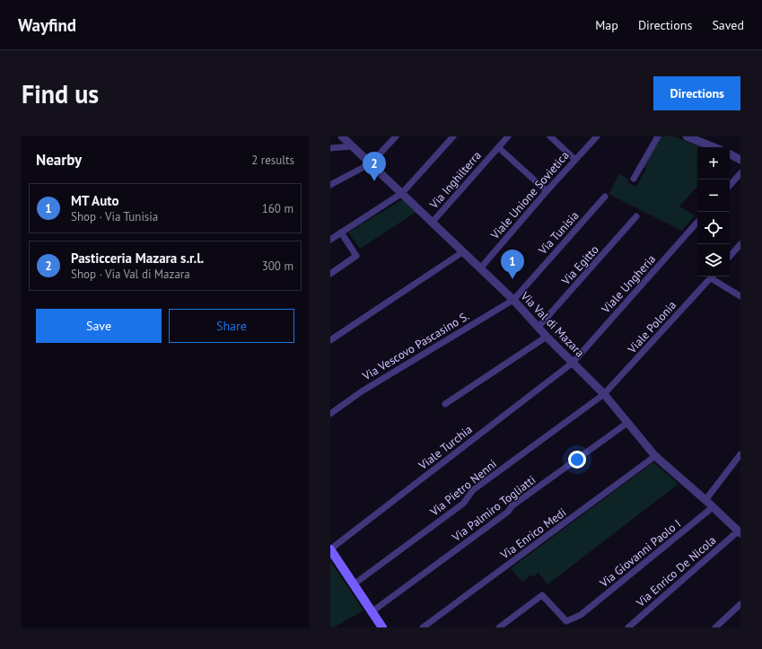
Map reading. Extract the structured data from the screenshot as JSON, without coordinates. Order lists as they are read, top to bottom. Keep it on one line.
{"streets":{"street":["Via Inghilterra","Viale Unione Sovietica","Via Tunisia","Via Egitto","Viale Ungheria","Via Val di Mazara","Viale Polonia","Via Vescovo Pascasino S.","Viale Turchia","Via Pietro Nenni","Via Palmiro Togliatti","Via Enrico Medi","Via Giovanni Paolo I","Via Enrico De Nicola"]},"crossings":[["Via Inghilterra","Via Val di Mazara"],["Viale Unione Sovietica","Via Val di Mazara"],["Via Tunisia","Via Val di Mazara"],["Via Tunisia","Via Vescovo Pascasino S."],["Via Egitto","Via Val di Mazara"],["Viale Ungheria","Via Val di Mazara"],["Viale Ungheria","Viale Turchia"],["Via Val di Mazara","Viale Polonia"],["Via Val di Mazara","Via Vescovo Pascasino S."],["Via Val di Mazara","Viale Turchia"],["Via Val di Mazara","Via Pietro Nenni"],["Via Val di Mazara","Via Palmiro Togliatti"],["Via Val di Mazara","Via Enrico Medi"],["Via Val di Mazara","Via Giovanni Paolo I"],["Via Val di Mazara","Via Enrico De Nicola"],["Viale Polonia","Via Pietro Nenni"]],"page":{"header":"Wayfind","nav":["Map","Directions","Saved"],"buttons":["Directions",["Save","Share"]],"title":"Find us","heading":["Nearby","2 results"],"map_buttons":["+","−"],"pins":["2","1"],"list":[{"mark":"1","name":"MT Auto","note":"Shop · Via Tunisia","value":"160 m"},{"mark":"2","name":"Pasticceria Mazara s.r.l.","note":"Shop · Via Val di Mazara","value":"300 m"}]}}
